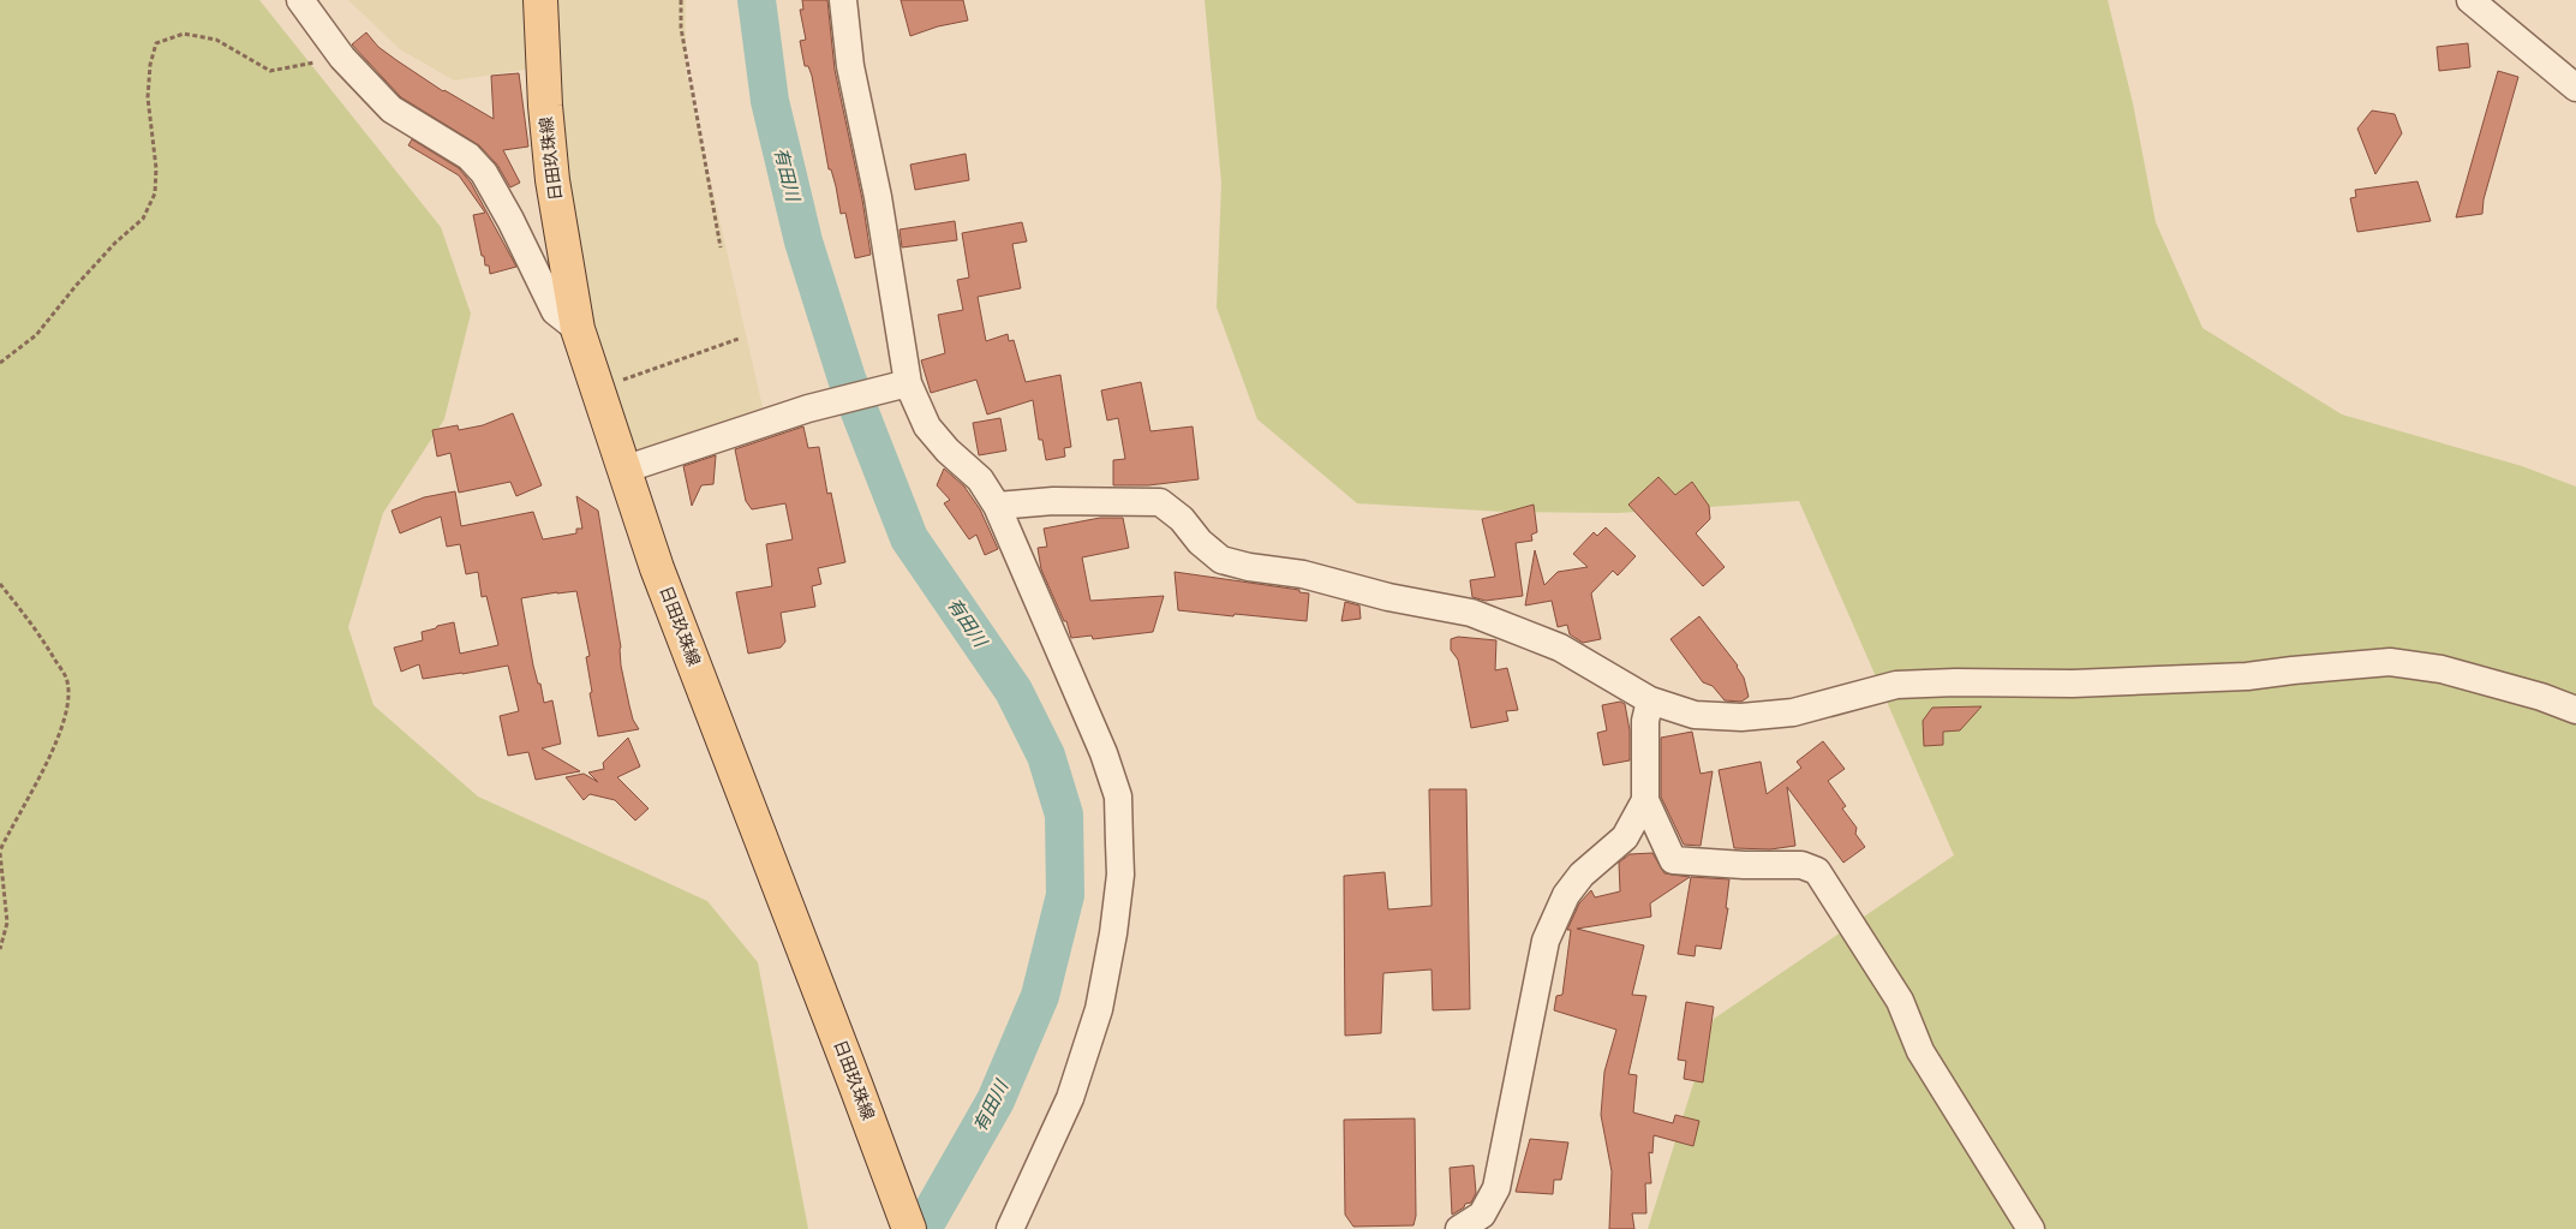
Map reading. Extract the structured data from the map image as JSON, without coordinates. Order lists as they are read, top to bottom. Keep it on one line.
{"streets":{"main road":["日田玖珠線"]},"water":["有田川"]}
